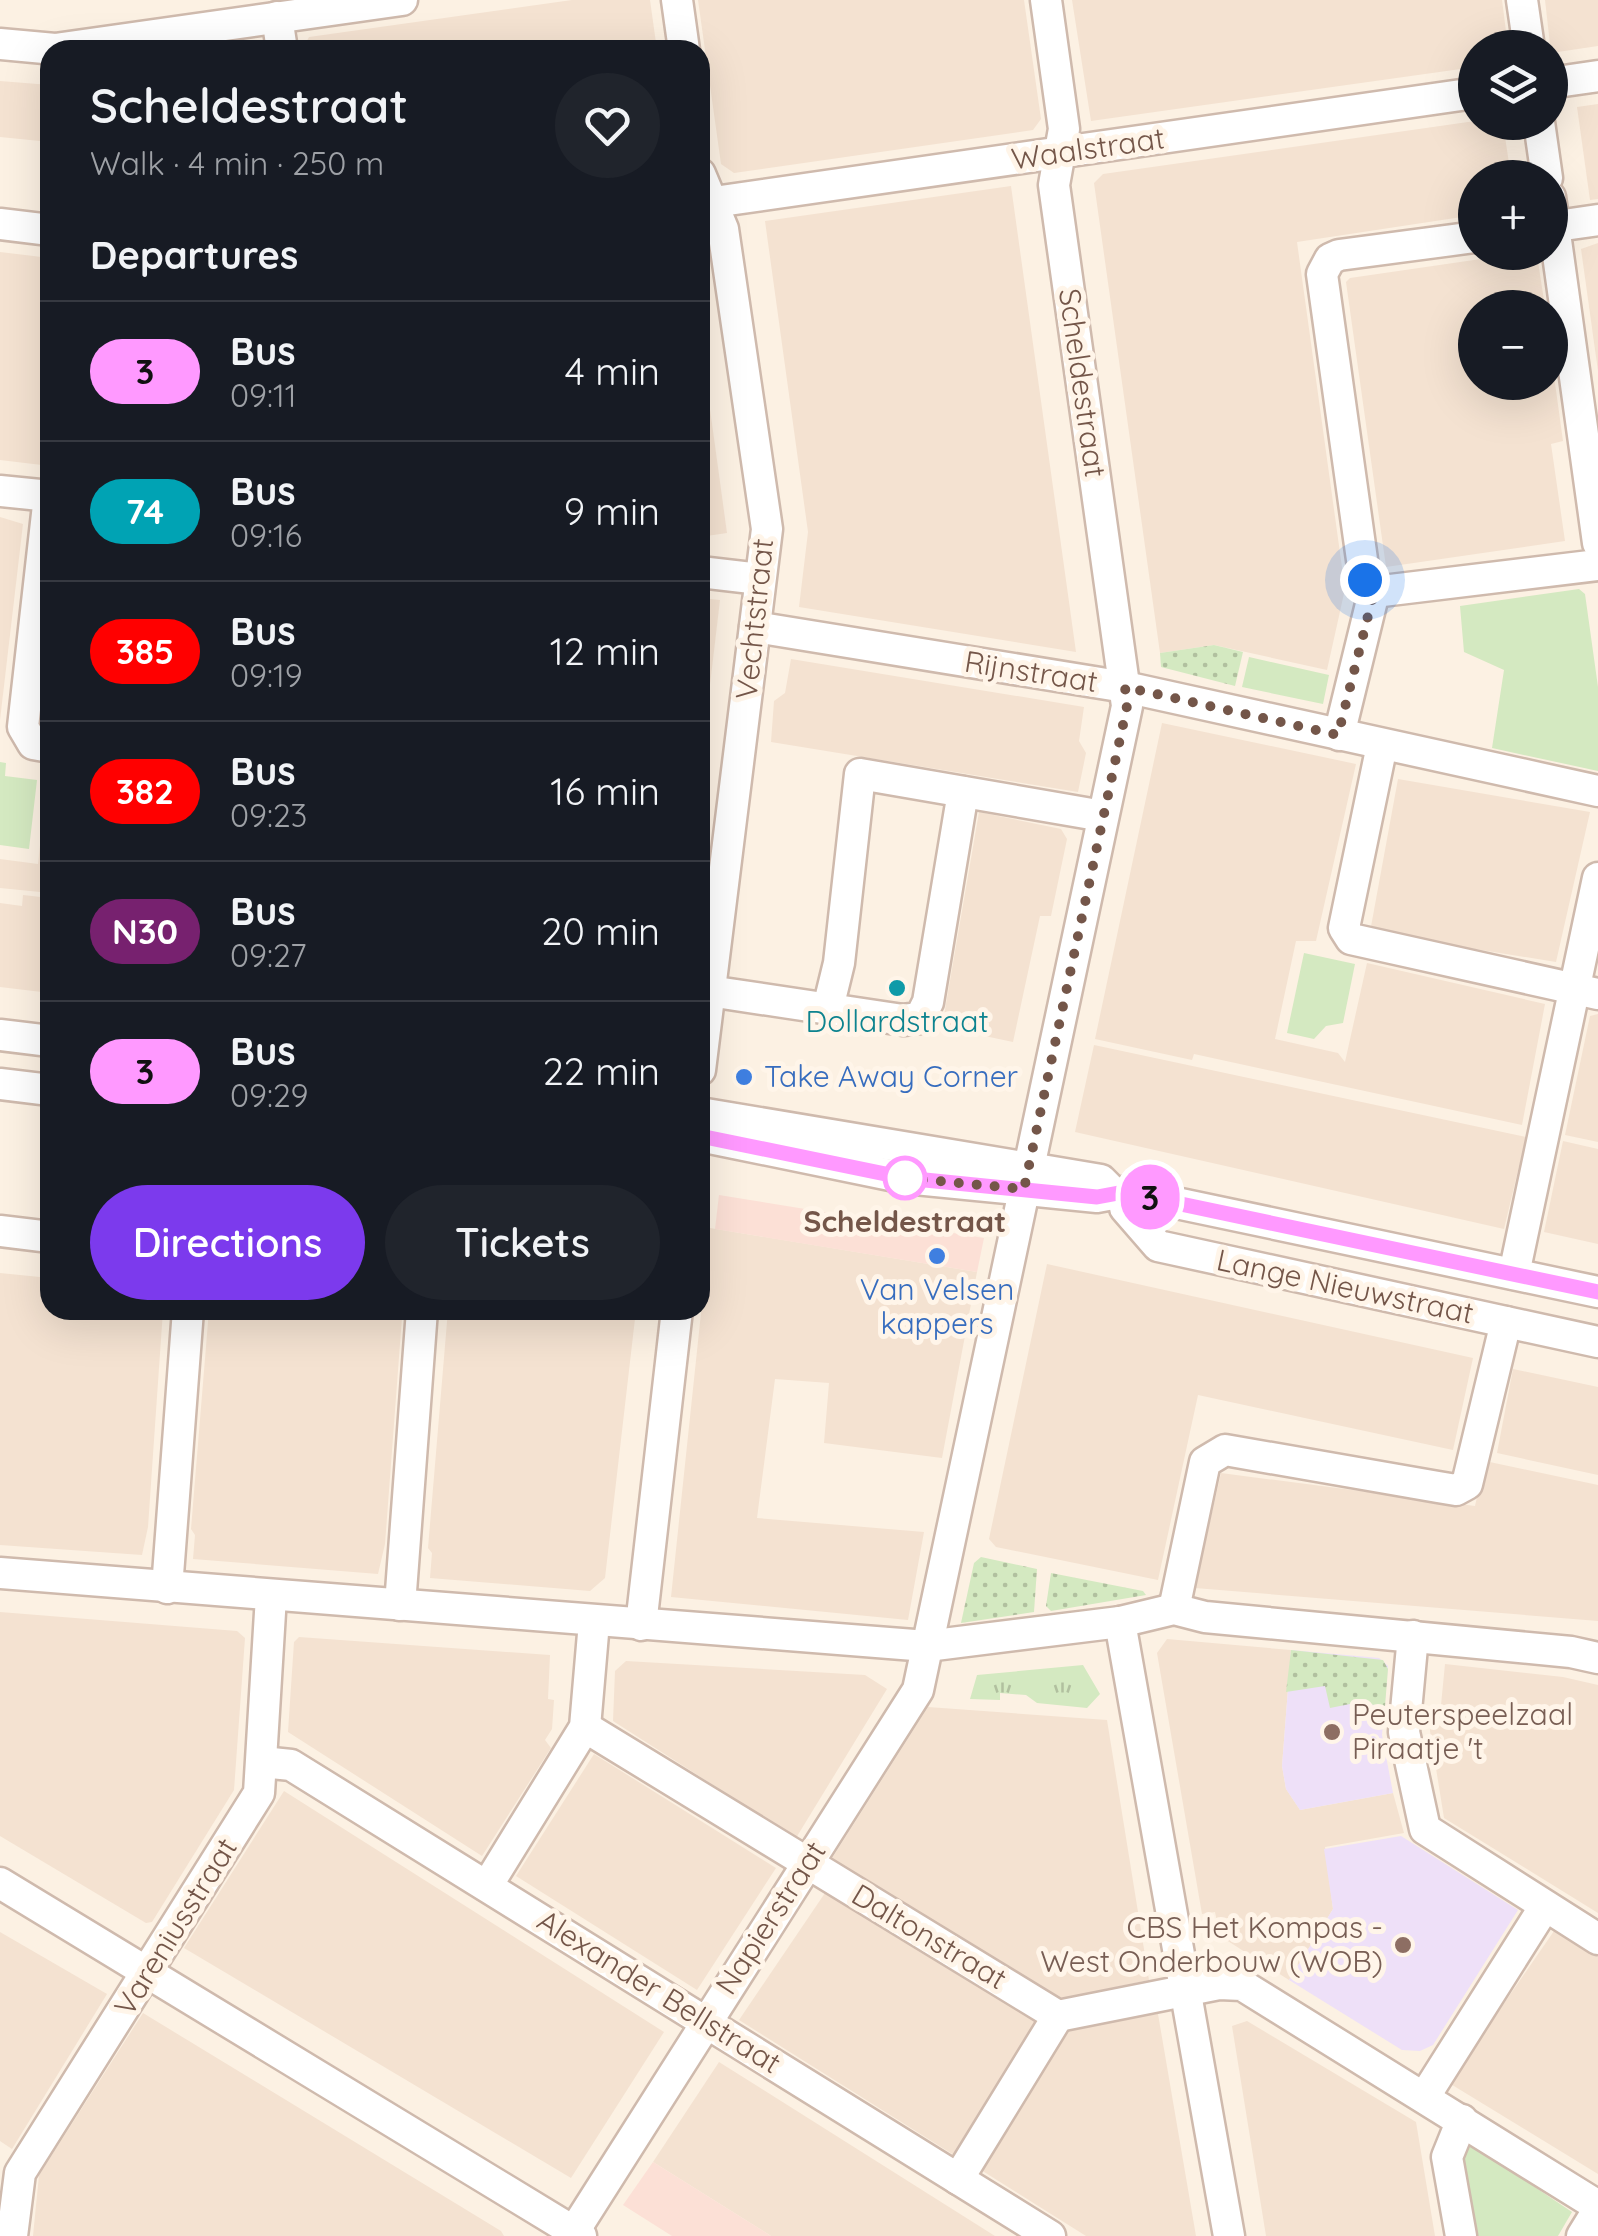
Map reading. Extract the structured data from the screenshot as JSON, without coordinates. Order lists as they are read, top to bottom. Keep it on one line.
{"streets":{"street":["Waalstraat","Scheldestraat","Vechtstraat","Rijnstraat","Lange Nieuwstraat","Napierstraat","Vareniusstraat","Daltonstraat","Alexander Bellstraat"]},"crossings":[["Waalstraat","Scheldestraat"],["Scheldestraat","Rijnstraat"],["Scheldestraat","Lange Nieuwstraat"],["Scheldestraat","Napierstraat"],["Vechtstraat","Rijnstraat"],["Napierstraat","Daltonstraat"],["Napierstraat","Alexander Bellstraat"],["Vareniusstraat","Alexander Bellstraat"]],"places":["Dollardstraat","Take Away Corner","Scheldestraat","Van Velsen kappers","Peuterspeelzaal Piraatje 't","CBS Het Kompas - West Onderbouw (WOB)"],"lines":["bus line 3"],"page":{"on_map":"3","map_buttons":["+","−"],"heading":[["Scheldestraat","Walk · 4 min · 250 m"],"Departures"],"list":[{"mark":"3","name":"Bus","note":"09:11","value":"4 min"},{"mark":"74","name":"Bus","note":"09:16","value":"9 min"},{"mark":"385","name":"Bus","note":"09:19","value":"12 min"},{"mark":"382","name":"Bus","note":"09:23","value":"16 min"},{"mark":"N30","name":"Bus","note":"09:27","value":"20 min"},{"mark":"3","name":"Bus","note":"09:29","value":"22 min"}],"buttons":["Directions","Tickets"]}}
